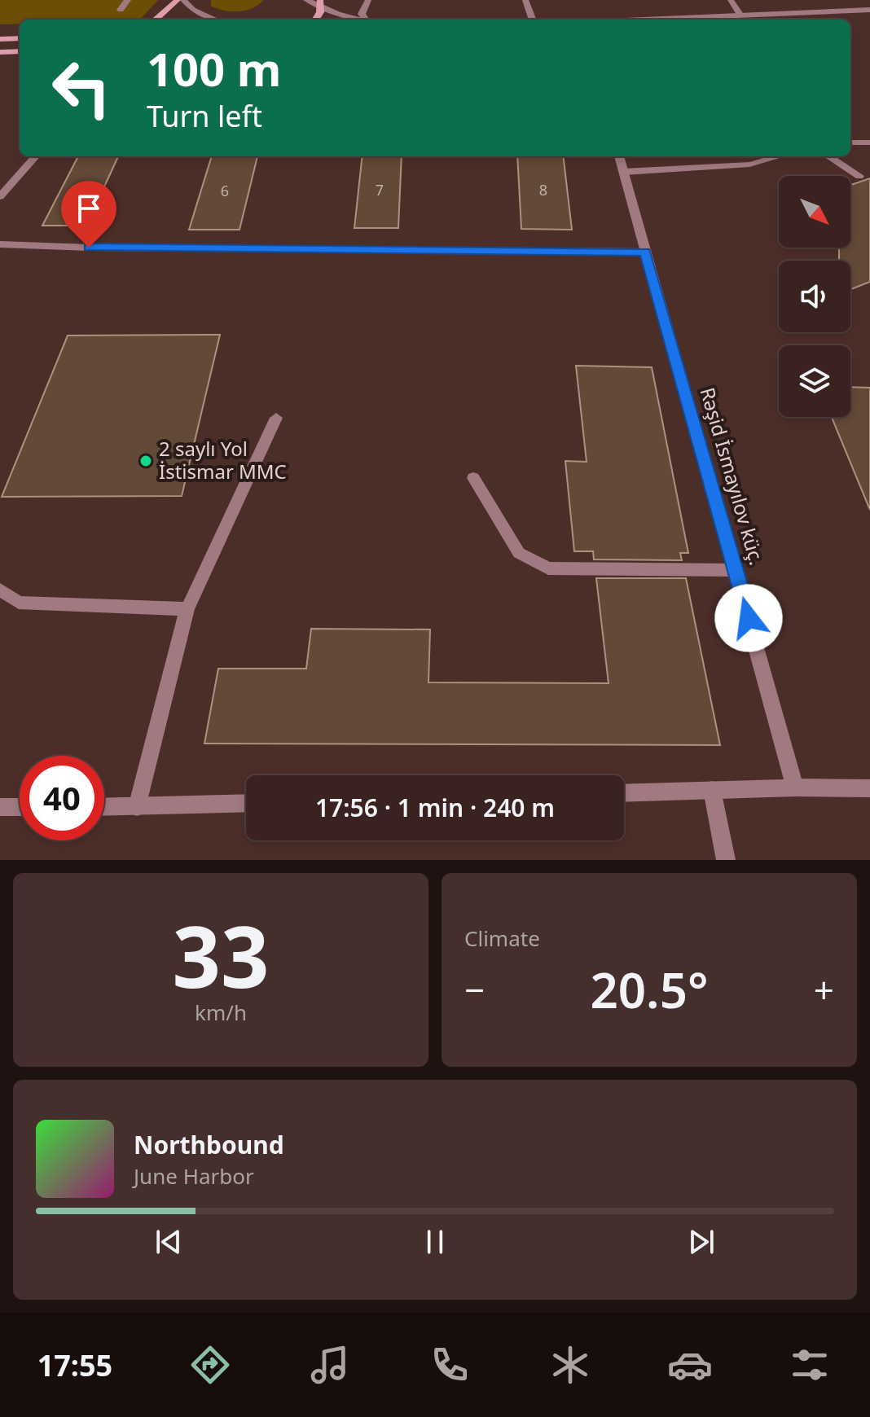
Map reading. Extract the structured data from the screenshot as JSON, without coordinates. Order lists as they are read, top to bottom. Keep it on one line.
{"streets":{"street":["Rəşid İsmayılov küç."]},"places":["2 saylı Yol İstismar MMC"],"house_numbers":["7","8","6"],"north":"bottom right","page":{"turn":["100 m","Turn left"],"limit":"40","trip":"17:56 · 1 min · 240 m","tile":[["33","km/h"],"Climate"],"heat":["−","20.5°","+"],"song":["Northbound","June Harbor"],"tabs":"17:55"}}
